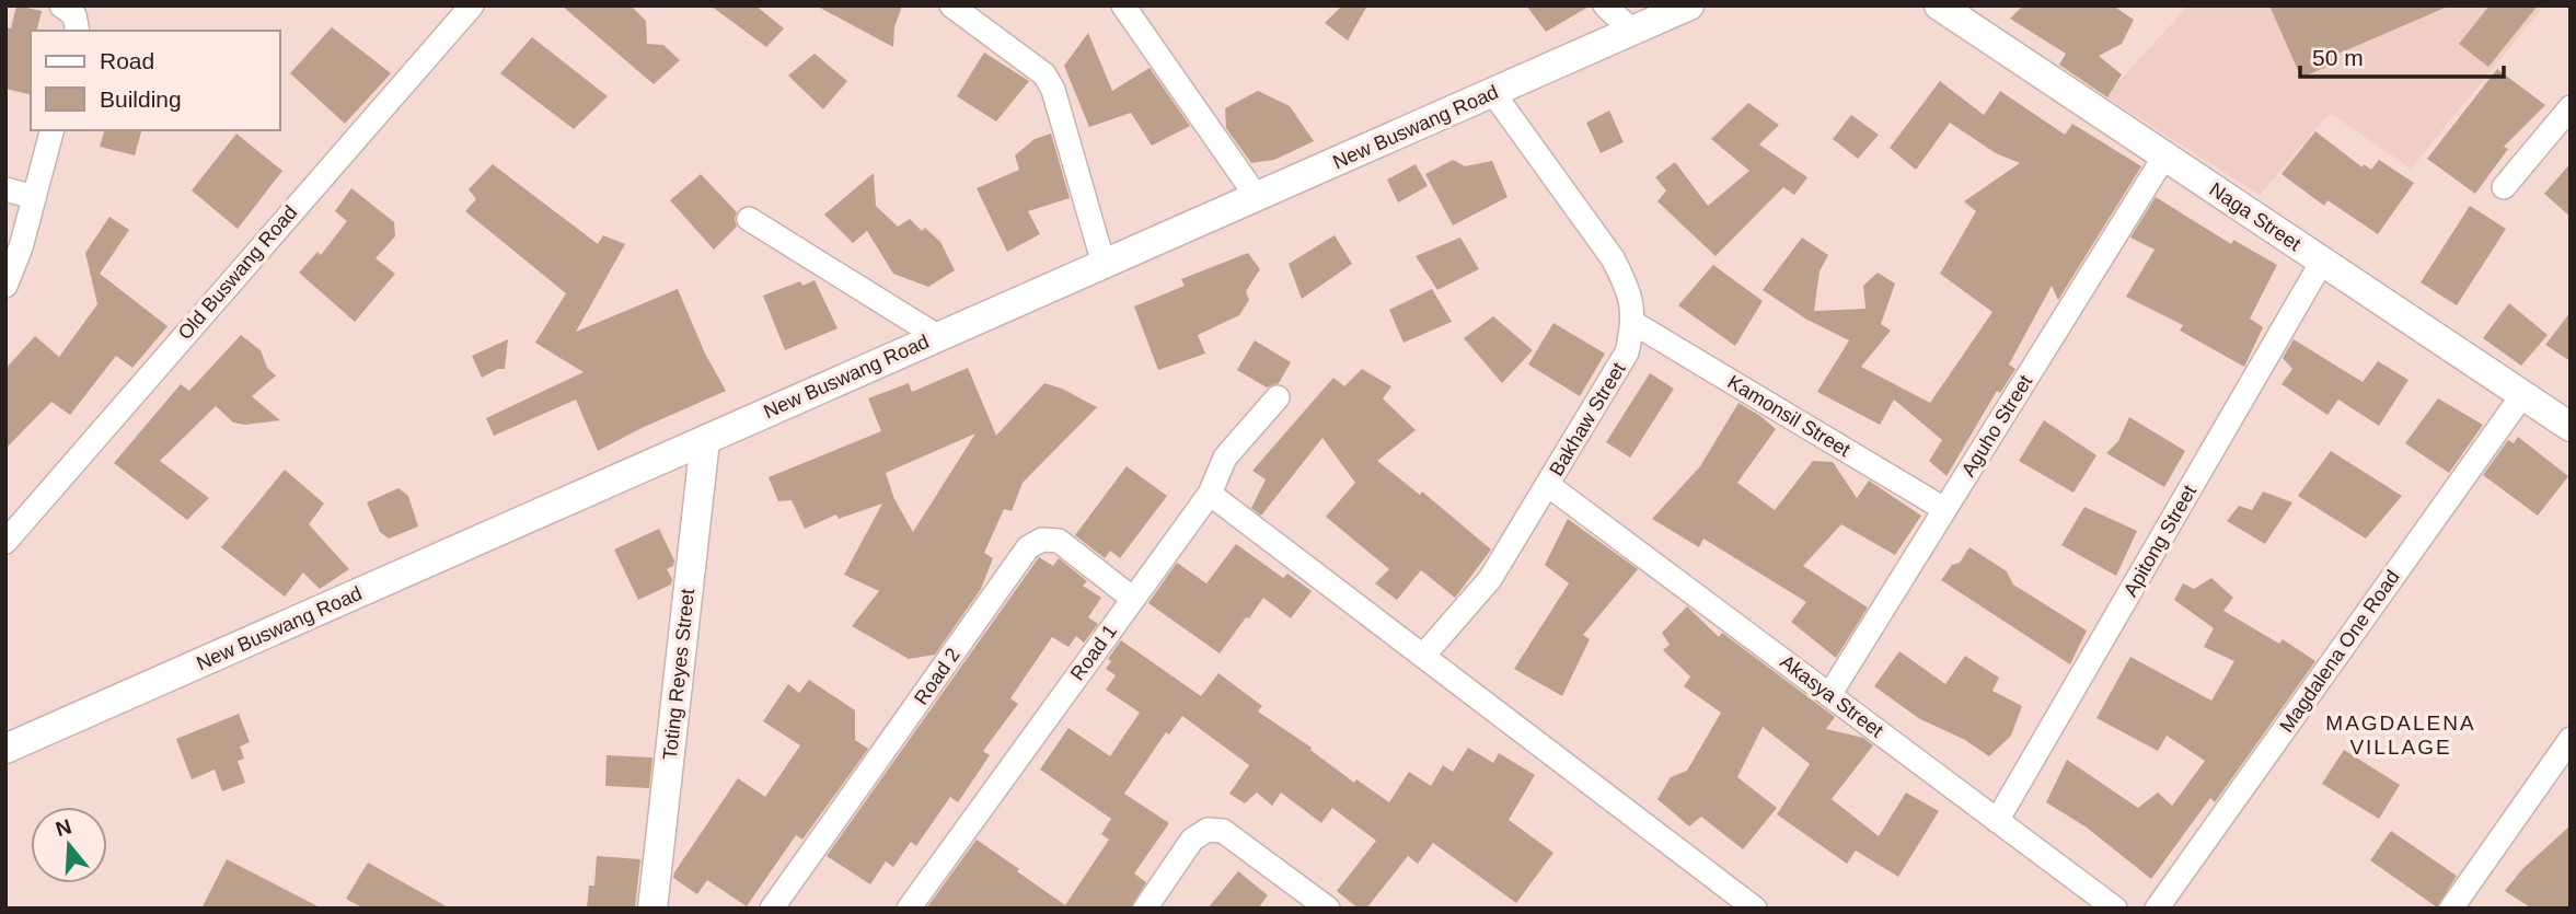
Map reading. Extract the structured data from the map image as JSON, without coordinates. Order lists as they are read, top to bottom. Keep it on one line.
{"streets":{"street":["New Buswang Road","Naga Street","Old Buswang Road","Kamonsil Street","Bakhaw Street","Aguho Street","Apitong Street","Magdalena One Road","Road 1","Toting Reyes Street","Road 2","Akasya Street"]},"crossings":[["New Buswang Road","Bakhaw Street"],["New Buswang Road","Toting Reyes Street"],["Naga Street","Aguho Street"],["Naga Street","Apitong Street"],["Naga Street","Magdalena One Road"],["Kamonsil Street","Bakhaw Street"],["Kamonsil Street","Aguho Street"],["Bakhaw Street","Akasya Street"],["Aguho Street","Akasya Street"],["Apitong Street","Akasya Street"],["Road 1","Road 2"]],"districts":["MAGDALENA VILLAGE"],"legend":["Road","Building"],"scale_bar":"50 m","north":"top"}
